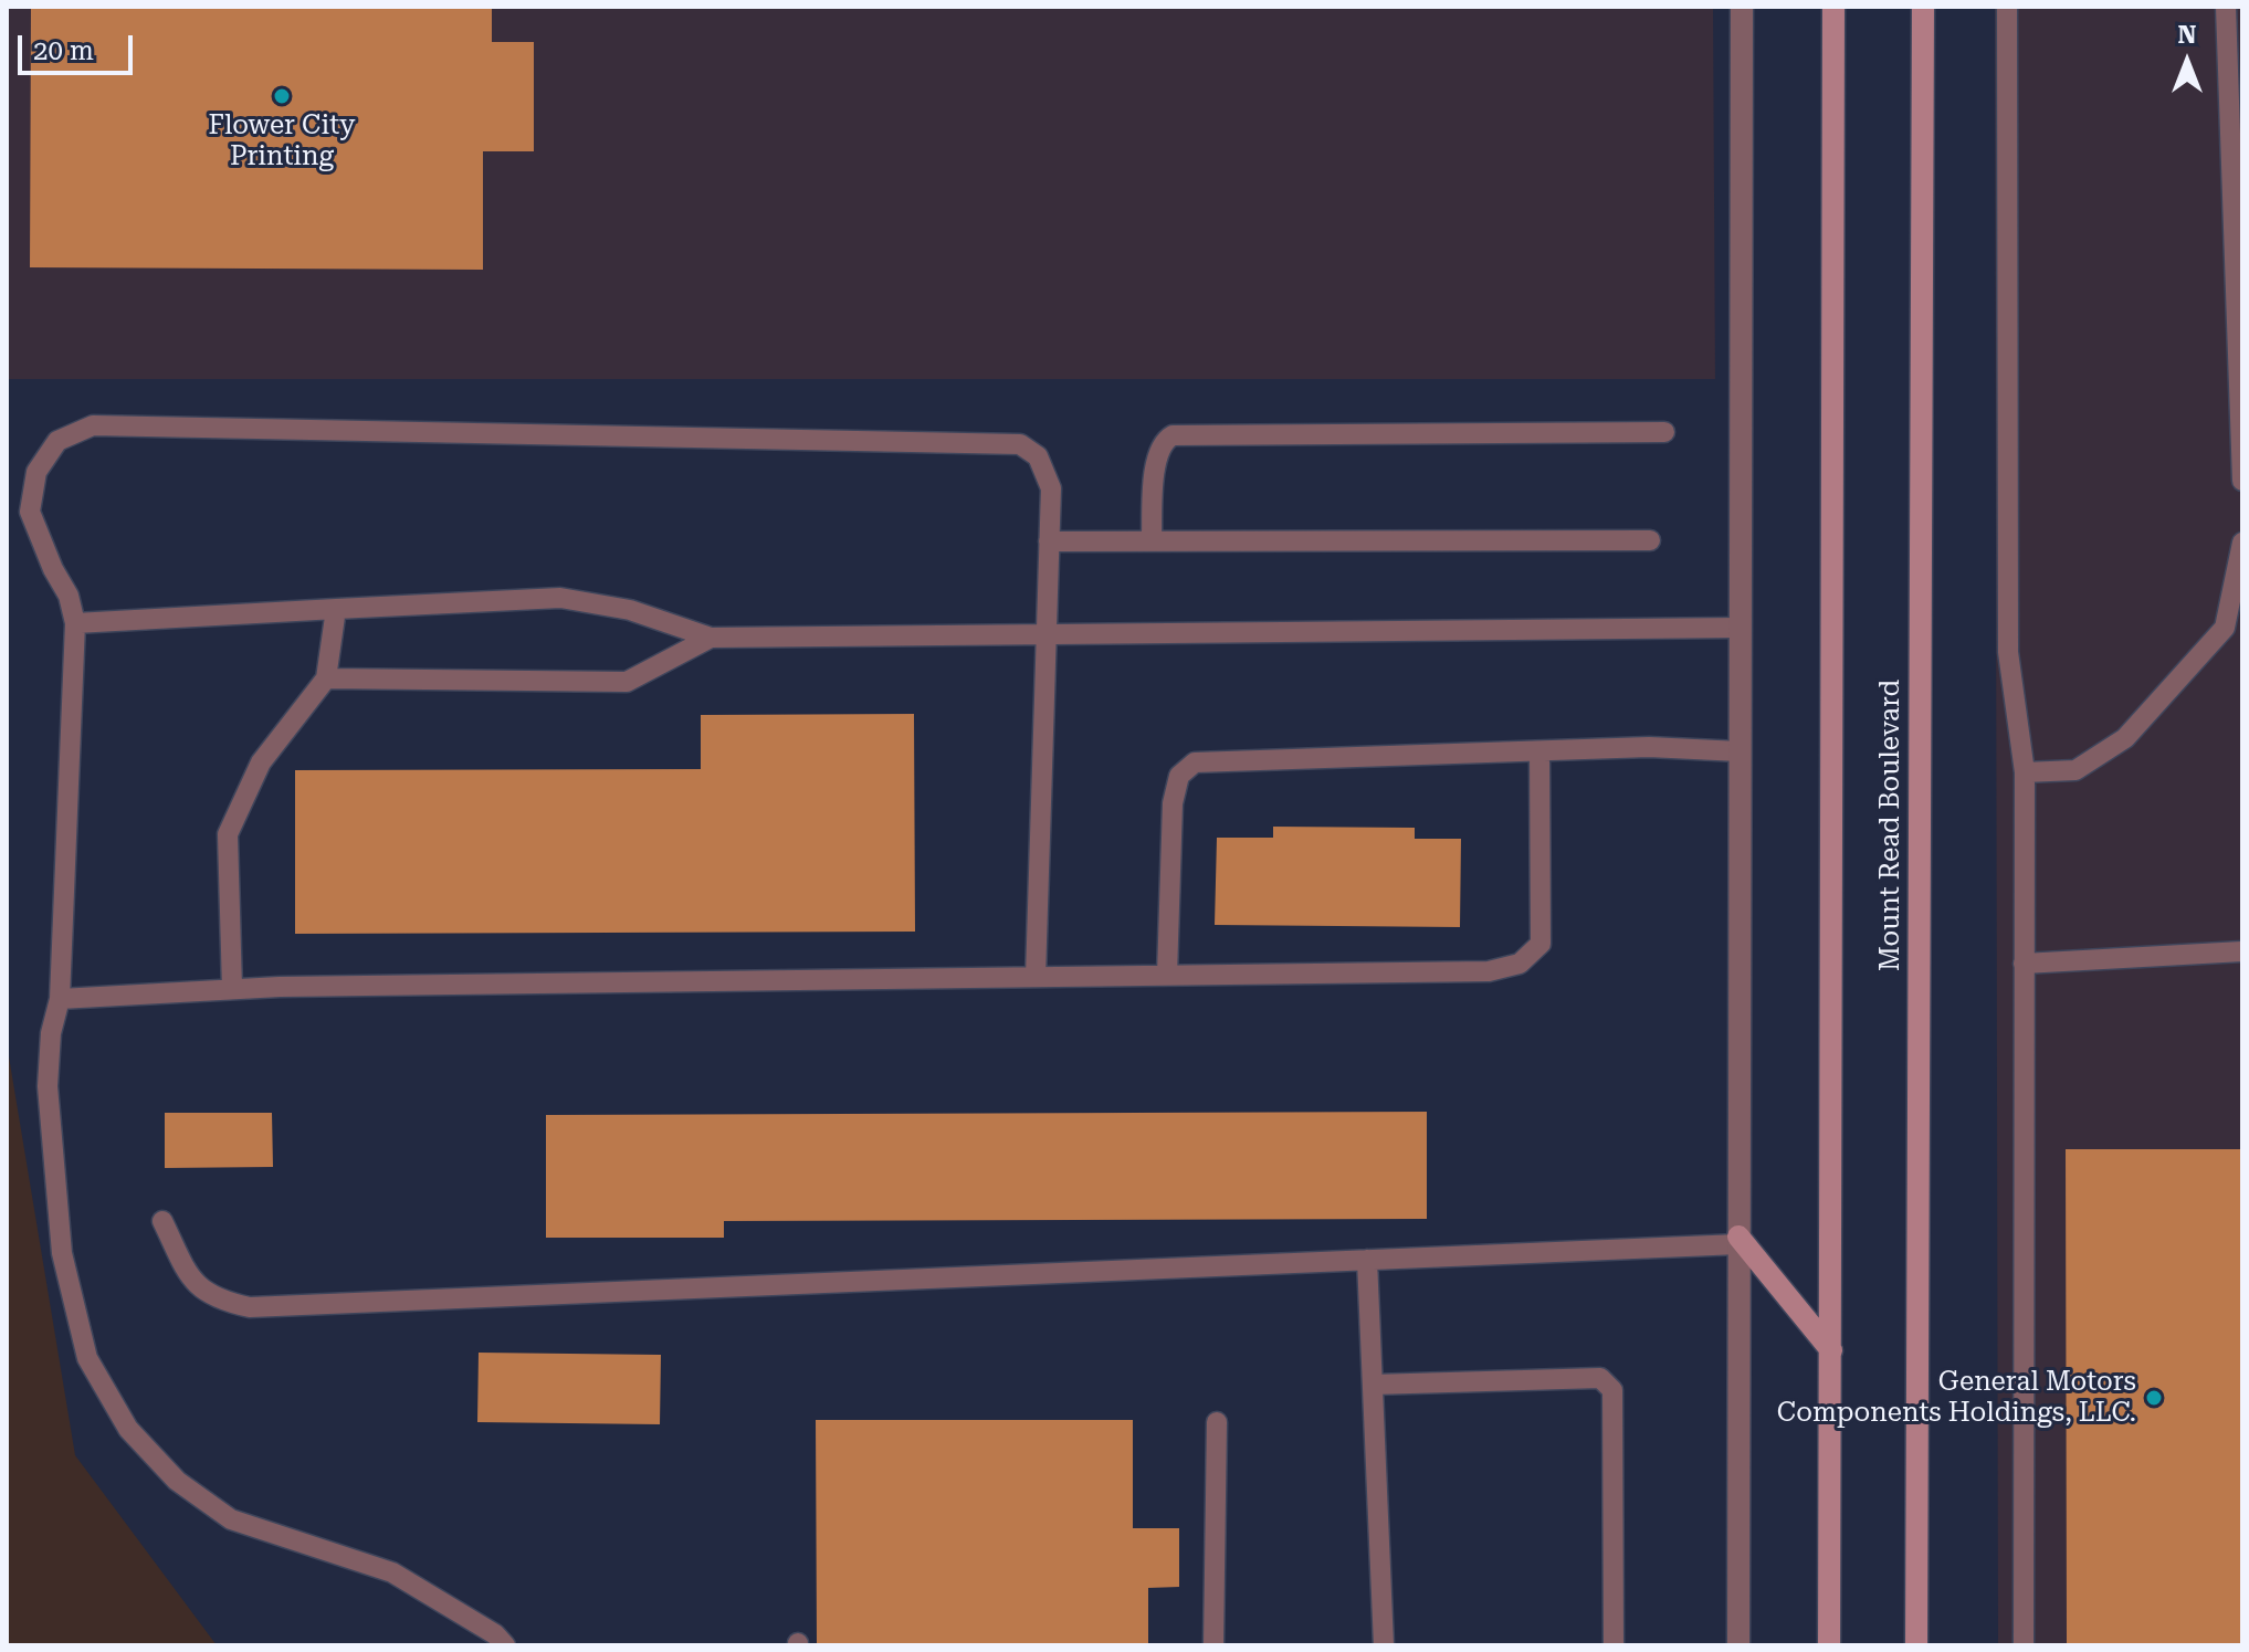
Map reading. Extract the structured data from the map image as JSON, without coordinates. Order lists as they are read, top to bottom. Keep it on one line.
{"streets":{"main road":["Mount Read Boulevard"]},"places":["Flower City Printing","General Motors Components Holdings, LLC."],"scale_bar":"20 m","north":"top"}
